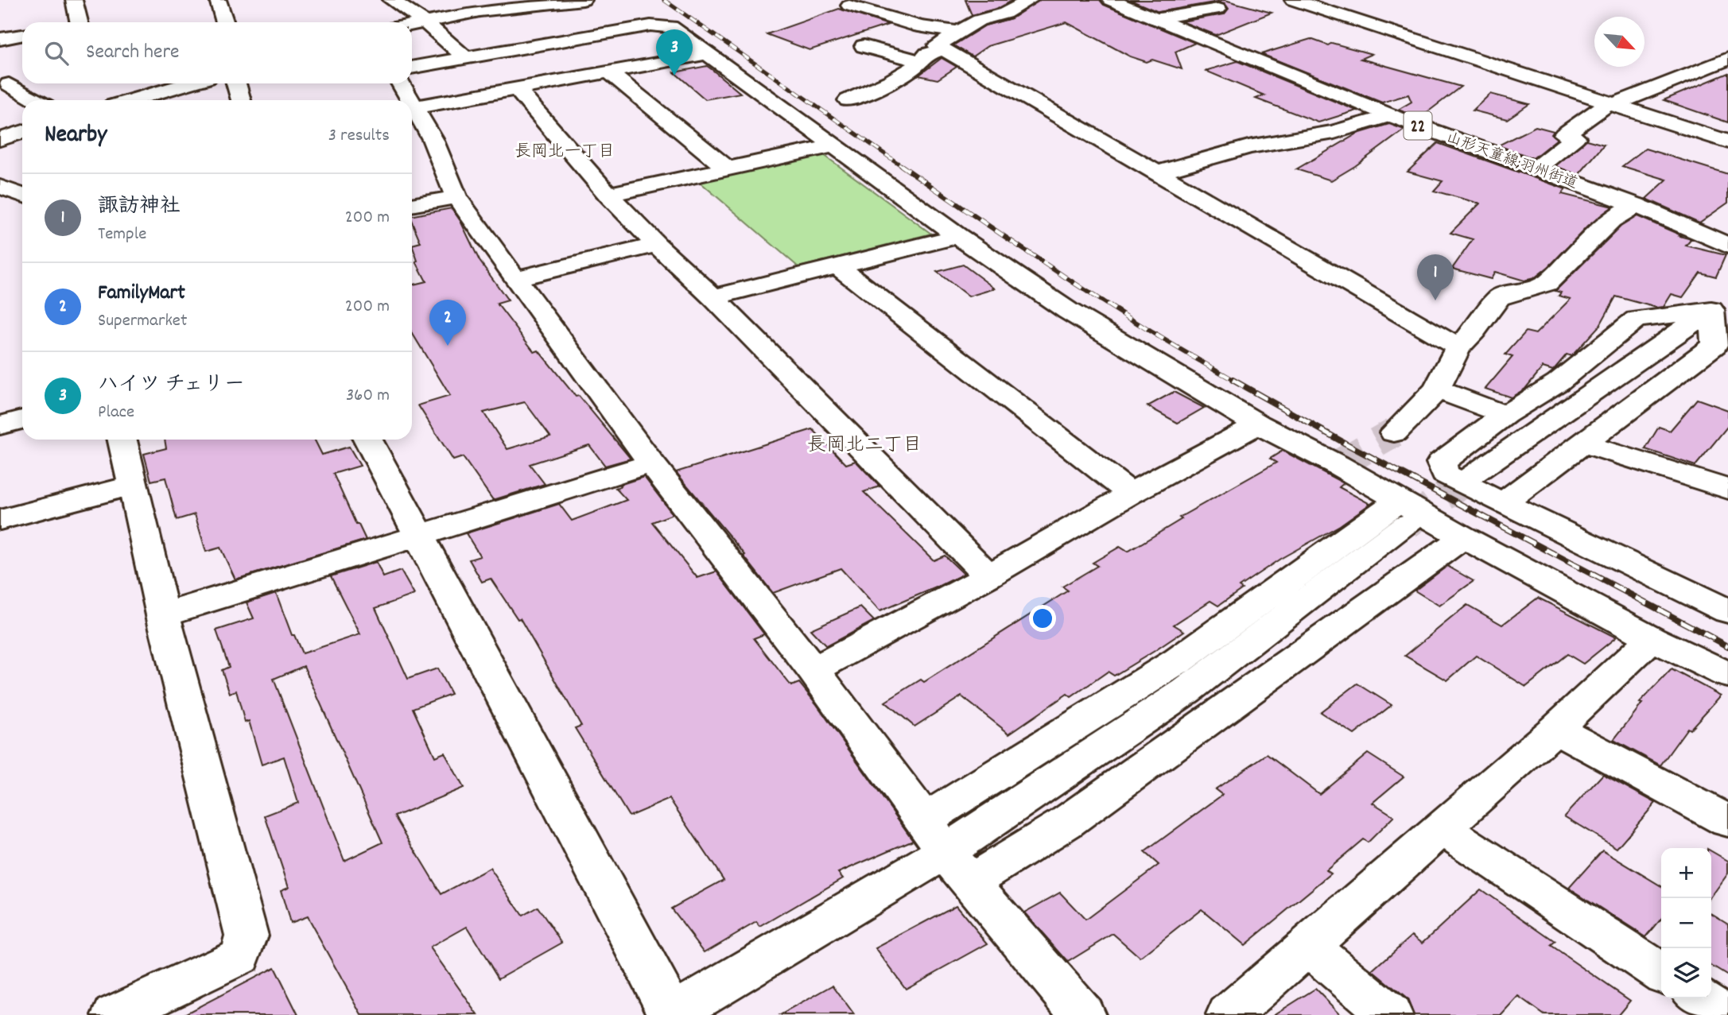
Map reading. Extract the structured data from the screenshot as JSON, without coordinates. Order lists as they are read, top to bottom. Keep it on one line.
{"streets":{"street":["22","山形天童線;羽州街道"]},"districts":["長岡北一丁目","長岡北二丁目"],"north":"bottom right","page":{"search":"Search here","pins":["3","1","2"],"heading":["Nearby","3 results"],"list":[{"mark":"1","name":"諏訪神社","note":"Temple","value":"200 m"},{"mark":"2","name":"FamilyMart","note":"Supermarket","value":"200 m"},{"mark":"3","name":"ハイツ チェリー","note":"Place","value":"360 m"}],"map_buttons":["+","−"]}}
